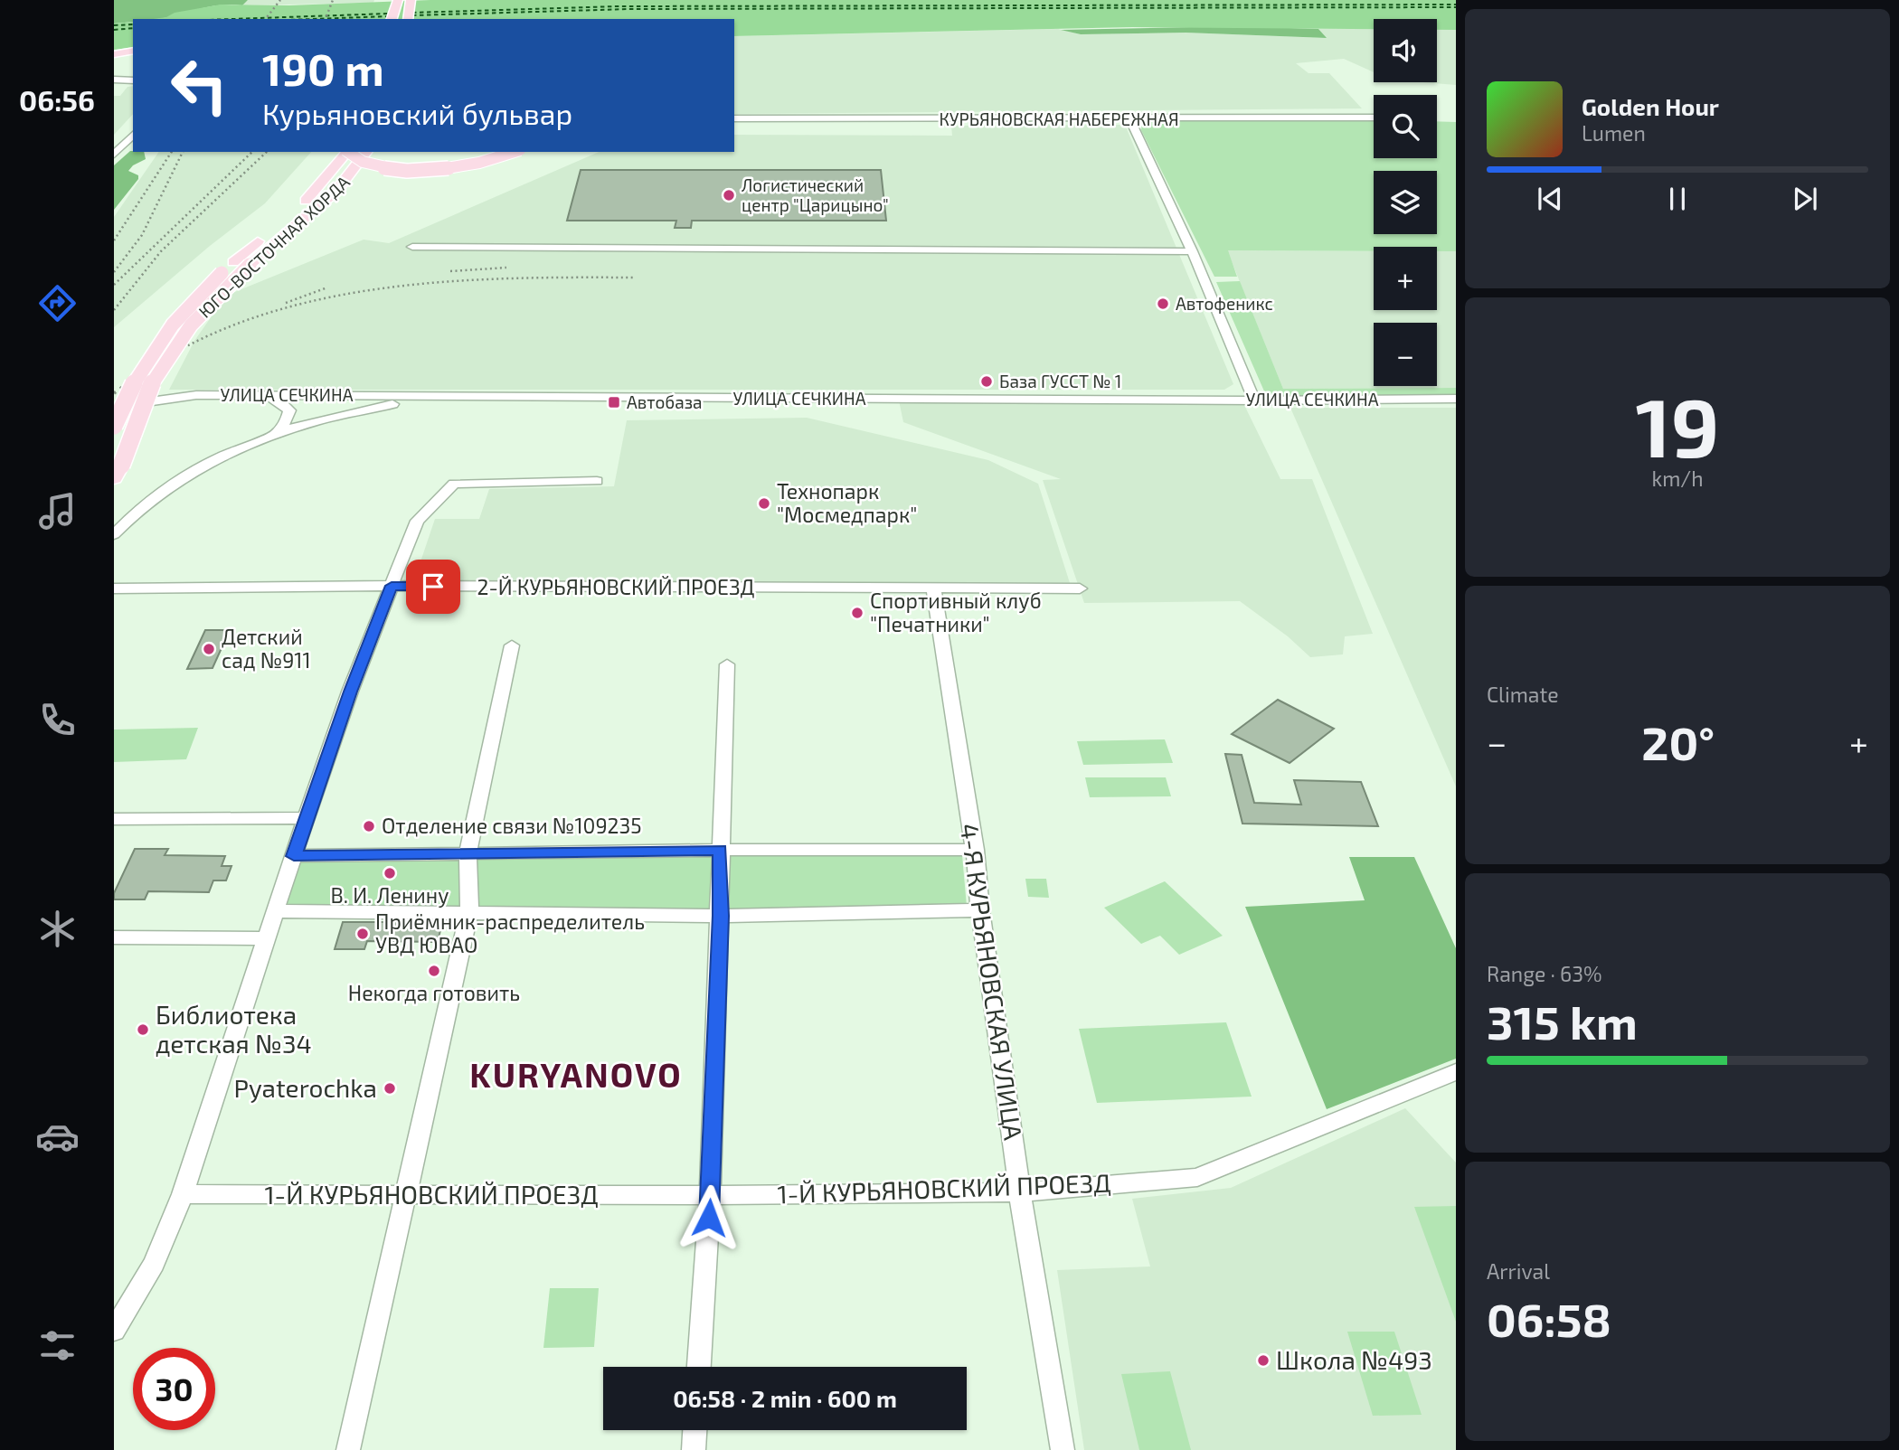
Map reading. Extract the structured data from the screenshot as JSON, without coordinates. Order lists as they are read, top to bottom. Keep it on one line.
{"streets":{"main road":["ЮГО-ВОСТОЧНАЯ ХОРДА"],"street":["КУРЬЯНОВСКАЯ НАБЕРЕЖНАЯ","УЛИЦА СЕЧКИНА","2-Й КУРЬЯНОВСКИЙ ПРОЕЗД","4-Я КУРЬЯНОВСКАЯ УЛИЦА","1-Й КУРЬЯНОВСКИЙ ПРОЕЗД"]},"crossings":[["2-Й КУРЬЯНОВСКИЙ ПРОЕЗД","4-Я КУРЬЯНОВСКАЯ УЛИЦА"],["4-Я КУРЬЯНОВСКАЯ УЛИЦА","1-Й КУРЬЯНОВСКИЙ ПРОЕЗД"]],"districts":["KURYANOVO"],"places":{"other":["Логистический центр \"Царицыно\"","Автофеникс","База ГУССТ № 1","Технопарк \"Мосмедпарк\"","Спортивный клуб \"Печатники\"","Детский сад №911","Отделение связи №109235","В. И. Ленину","Приёмник-распределитель УВД ЮВАО","Некогда готовить","Библиотека детская №34","Pyaterochka","Школа №493"],"transit":["Автобаза"]},"page":{"tabs":"06:56","map_buttons":["+","−"],"turn":["190 m","Курьяновский бульвар"],"song":["Golden Hour","Lumen"],"tile":[["19","km/h"],"Climate",["Range · 63%","315 km"],["Arrival","06:58"]],"heat":["−","20°","+"],"limit":"30","trip":"06:58 · 2 min · 600 m"}}
